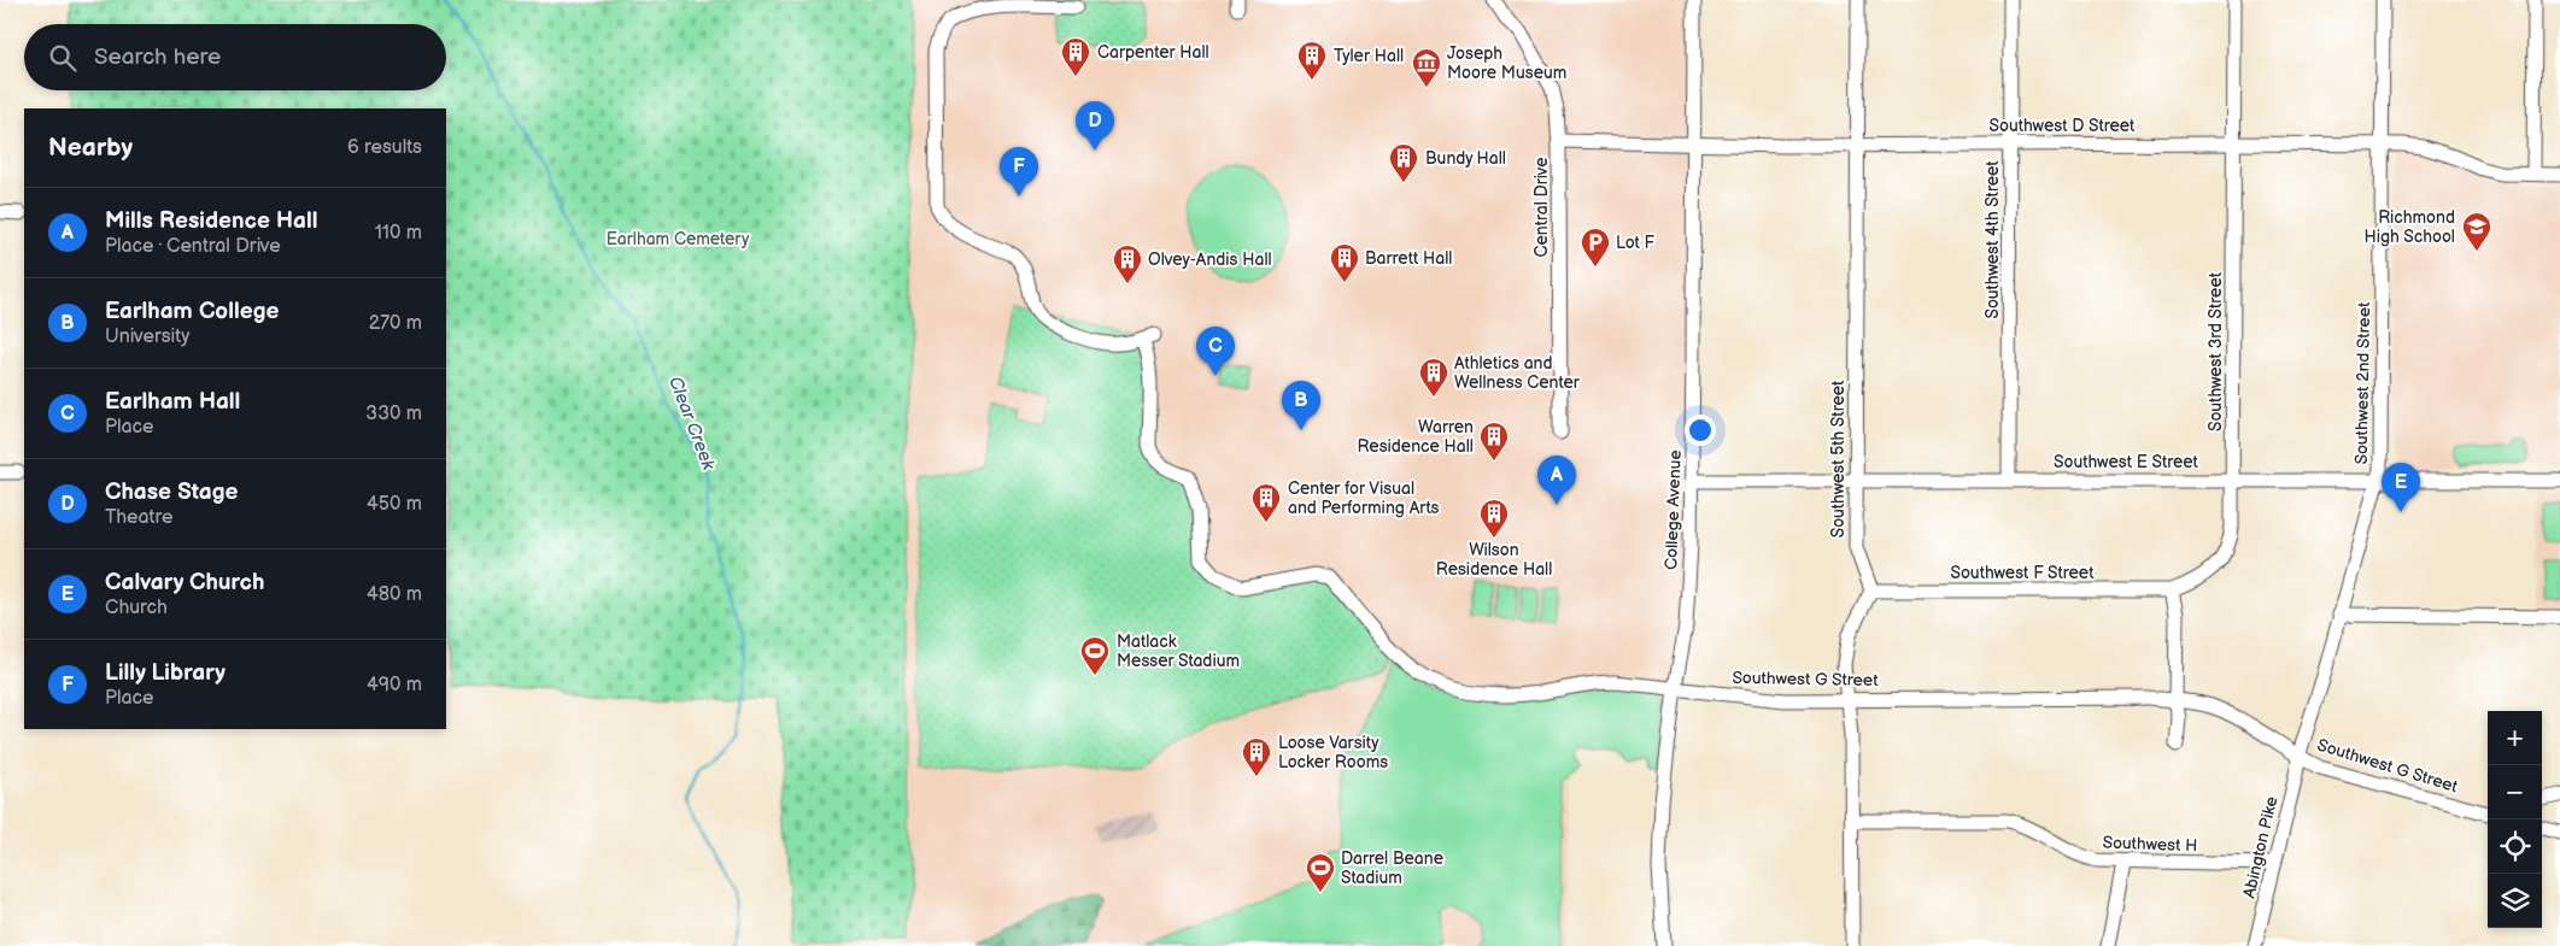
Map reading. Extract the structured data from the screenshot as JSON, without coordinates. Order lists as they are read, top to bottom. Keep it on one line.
{"streets":{"street":["Southwest D Street","Central Drive","Southwest 4th Street","Southwest 3rd Street","Southwest 2nd Street","Southwest 5th Street","Southwest E Street","College Avenue","Southwest F Street","Southwest G Street","Southwest H","Abington Pike"]},"crossings":[["Southwest D Street","Central Drive"],["Southwest D Street","Southwest 4th Street"],["Southwest D Street","Southwest 3rd Street"],["Southwest D Street","Southwest 2nd Street"],["Southwest D Street","Southwest 5th Street"],["Southwest D Street","College Avenue"],["Southwest 4th Street","Southwest E Street"],["Southwest 3rd Street","Southwest E Street"],["Southwest 3rd Street","Southwest F Street"],["Southwest 2nd Street","Southwest E Street"],["Southwest 2nd Street","Southwest G Street"],["Southwest 2nd Street","Abington Pike"],["Southwest 5th Street","Southwest E Street"],["Southwest 5th Street","Southwest F Street"],["Southwest E Street","College Avenue"],["College Avenue","Southwest G Street"],["Southwest G Street","Abington Pike"],["Southwest H","Abington Pike"]],"water":["Clear Creek"],"parks":["Earlham Cemetery"],"places":{"building":["Carpenter Hall","Tyler Hall","Bundy Hall","Barrett Hall","Olvey-Andis Hall","Athletics and Wellness Center","Warren Residence Hall","Center for Visual and Performing Arts","Wilson Residence Hall","Loose Varsity Locker Rooms"],"museum":["Joseph Moore Museum"],"school or university":["Richmond High School"],"parking":["Lot F"],"sports":["Matlack Messer Stadium","Darrel Beane Stadium"]},"page":{"search":"Search here","pins":["D","F","C","B","A","E"],"heading":["Nearby","6 results"],"list":[{"mark":"A","name":"Mills Residence Hall","note":"Place · Central Drive","value":"110 m"},{"mark":"B","name":"Earlham College","note":"University","value":"270 m"},{"mark":"C","name":"Earlham Hall","note":"Place","value":"330 m"},{"mark":"D","name":"Chase Stage","note":"Theatre","value":"450 m"},{"mark":"E","name":"Calvary Church","note":"Church","value":"480 m"},{"mark":"F","name":"Lilly Library","note":"Place","value":"490 m"}],"map_buttons":["+","−"]}}
